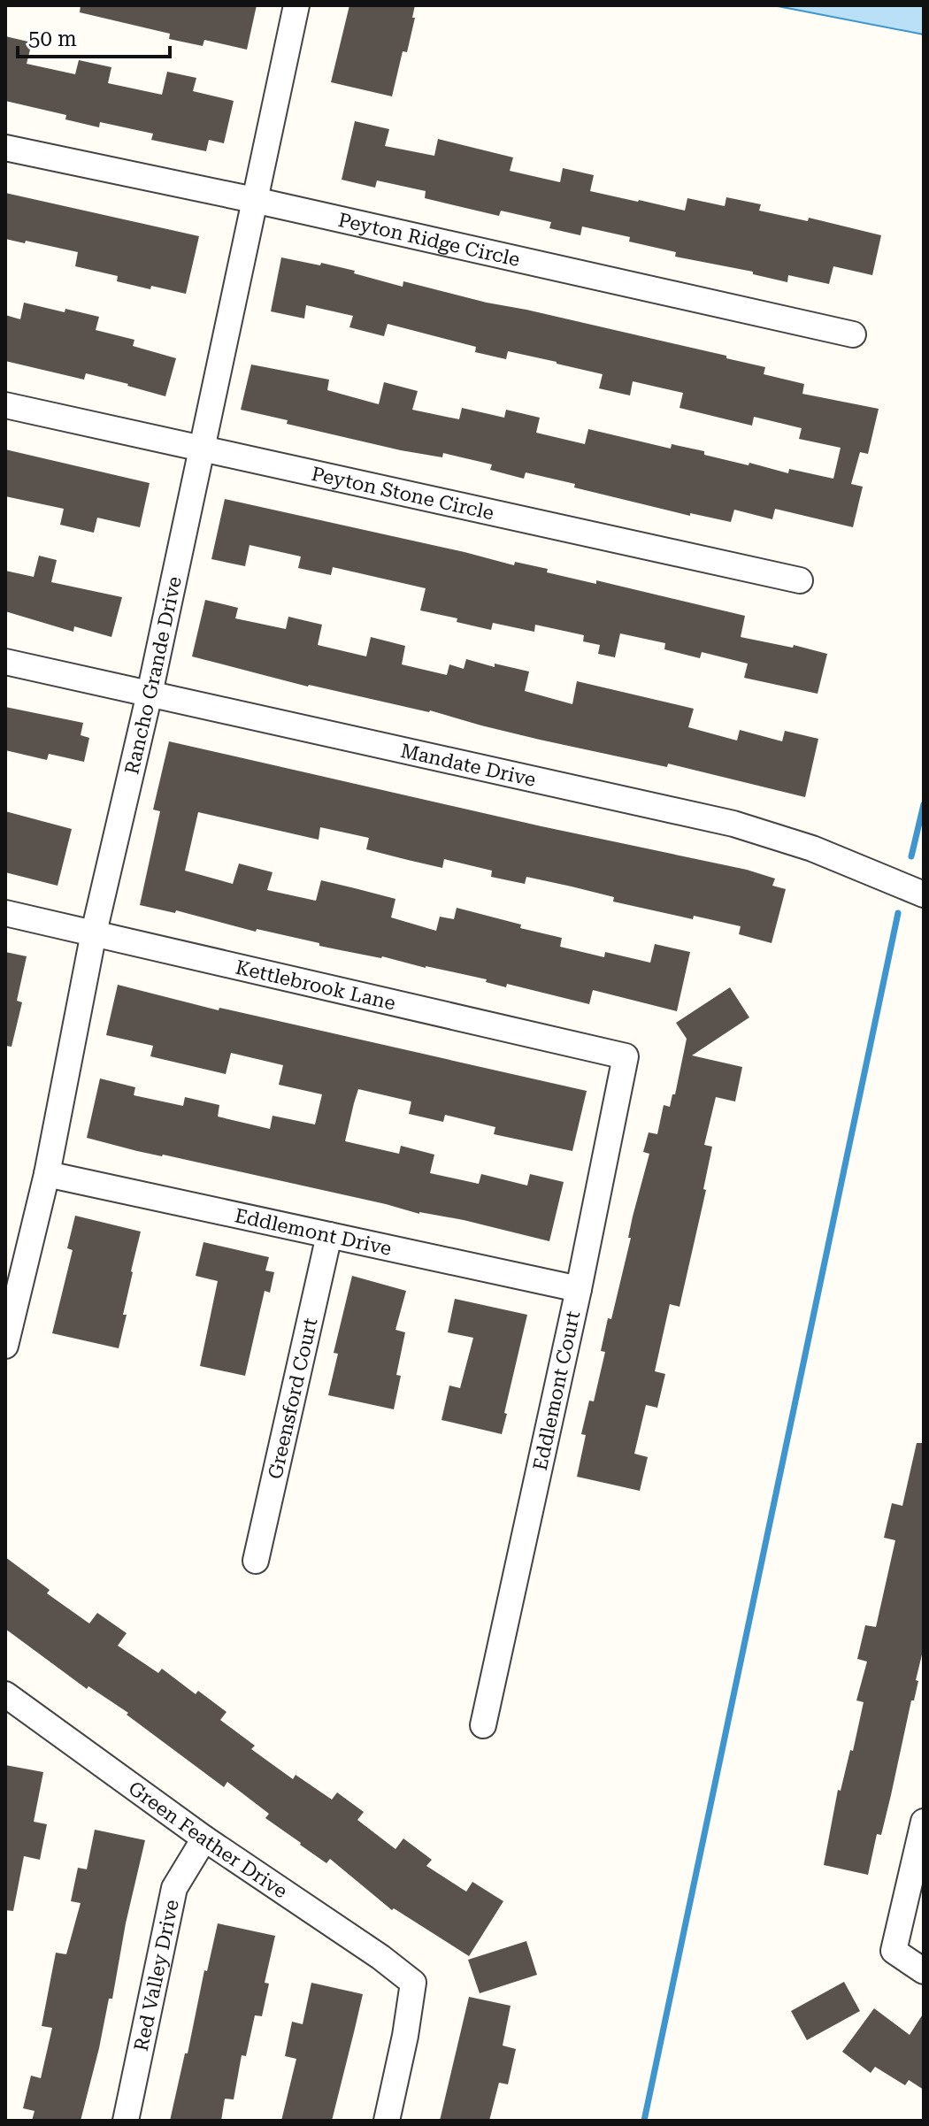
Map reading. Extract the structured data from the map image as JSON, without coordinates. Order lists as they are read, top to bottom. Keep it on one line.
{"streets":{"street":["Peyton Ridge Circle","Peyton Stone Circle","Rancho Grande Drive","Mandate Drive","Kettlebrook Lane","Eddlemont Drive","Eddlemont Court","Greensford Court","Green Feather Drive","Red Valley Drive"]},"crossings":[["Peyton Ridge Circle","Rancho Grande Drive"],["Peyton Stone Circle","Rancho Grande Drive"],["Rancho Grande Drive","Mandate Drive"],["Rancho Grande Drive","Kettlebrook Lane"],["Rancho Grande Drive","Eddlemont Drive"],["Kettlebrook Lane","Eddlemont Court"],["Eddlemont Drive","Eddlemont Court"],["Eddlemont Drive","Greensford Court"],["Green Feather Drive","Red Valley Drive"]],"scale_bar":"50 m"}
